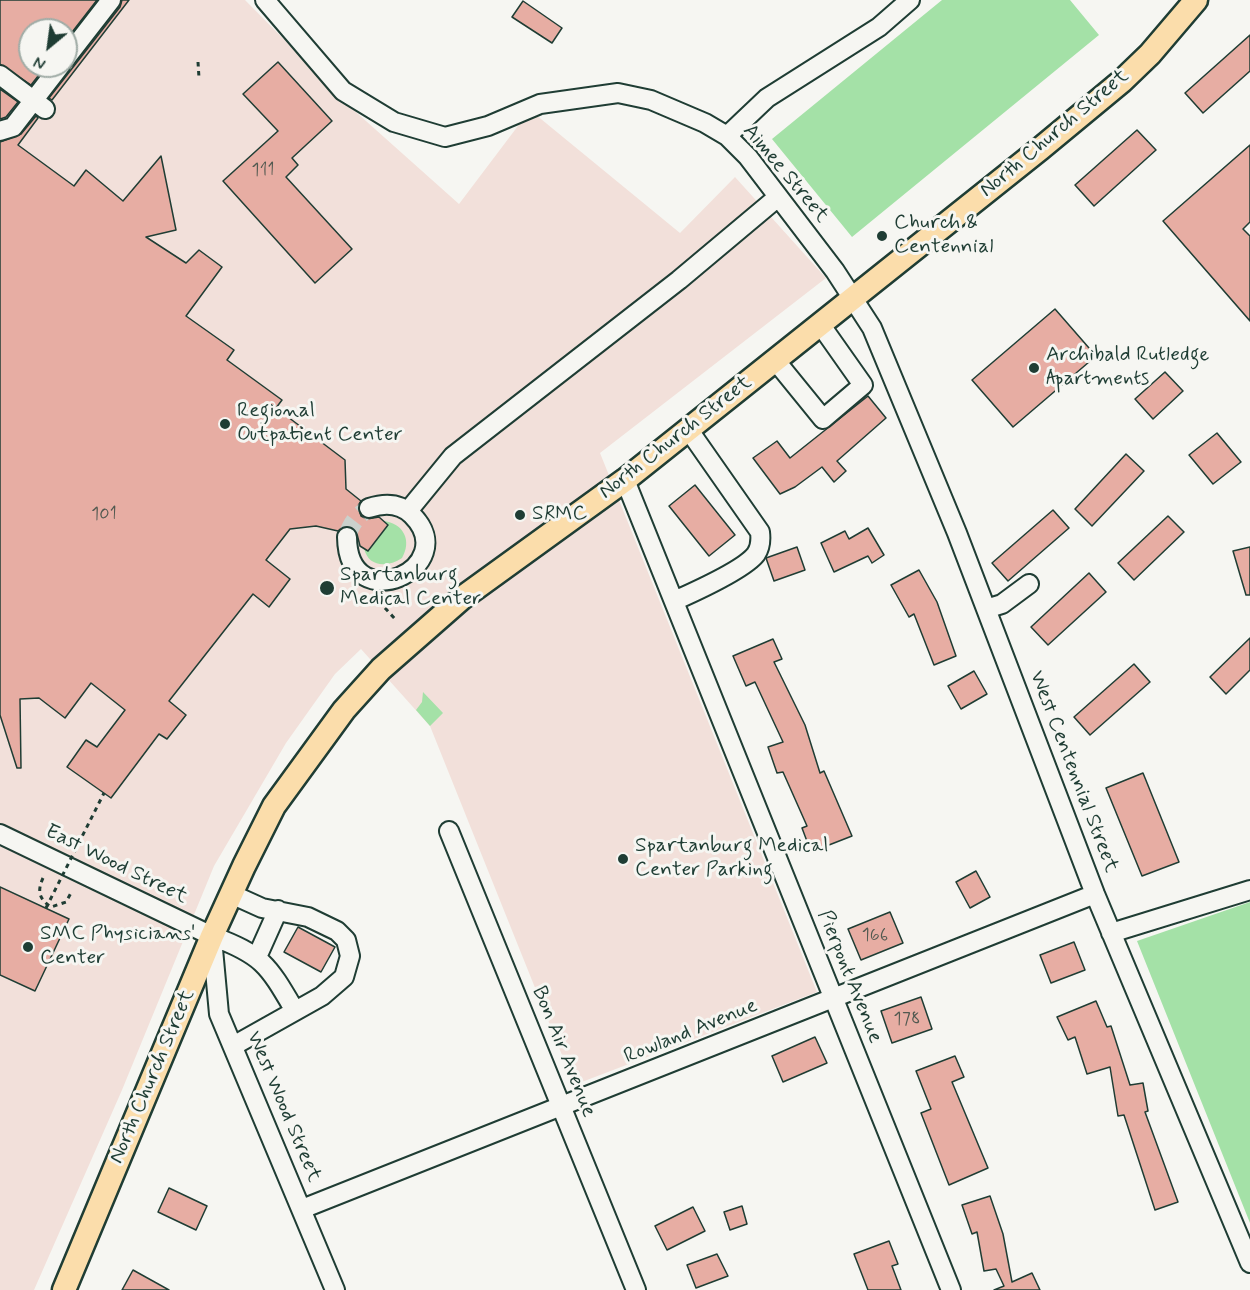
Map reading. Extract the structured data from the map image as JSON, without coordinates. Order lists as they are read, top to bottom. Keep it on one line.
{"streets":{"main road":["North Church Street"],"street":["Aimee Street","West Centennial Street","East Wood Street","Pierpont Avenue","Rowland Avenue","Bon Air Avenue","West Wood Street"]},"crossings":[["North Church Street","Aimee Street"],["North Church Street","West Centennial Street"],["North Church Street","East Wood Street"],["North Church Street","Pierpont Avenue"],["North Church Street","West Wood Street"],["Aimee Street","West Centennial Street"],["West Centennial Street","Rowland Avenue"],["East Wood Street","West Wood Street"],["Pierpont Avenue","Rowland Avenue"],["Rowland Avenue","Bon Air Avenue"],["Rowland Avenue","West Wood Street"]],"places":["Church & Centennial","Archibald Rutledge Apartments","Regional Outpatient Center","SRMC","Spartanburg Medical Center","Spartanburg Medical Center Parking","SMC Physicians' Center"],"house_numbers":["111","101","166","178"],"north":"bottom left"}
